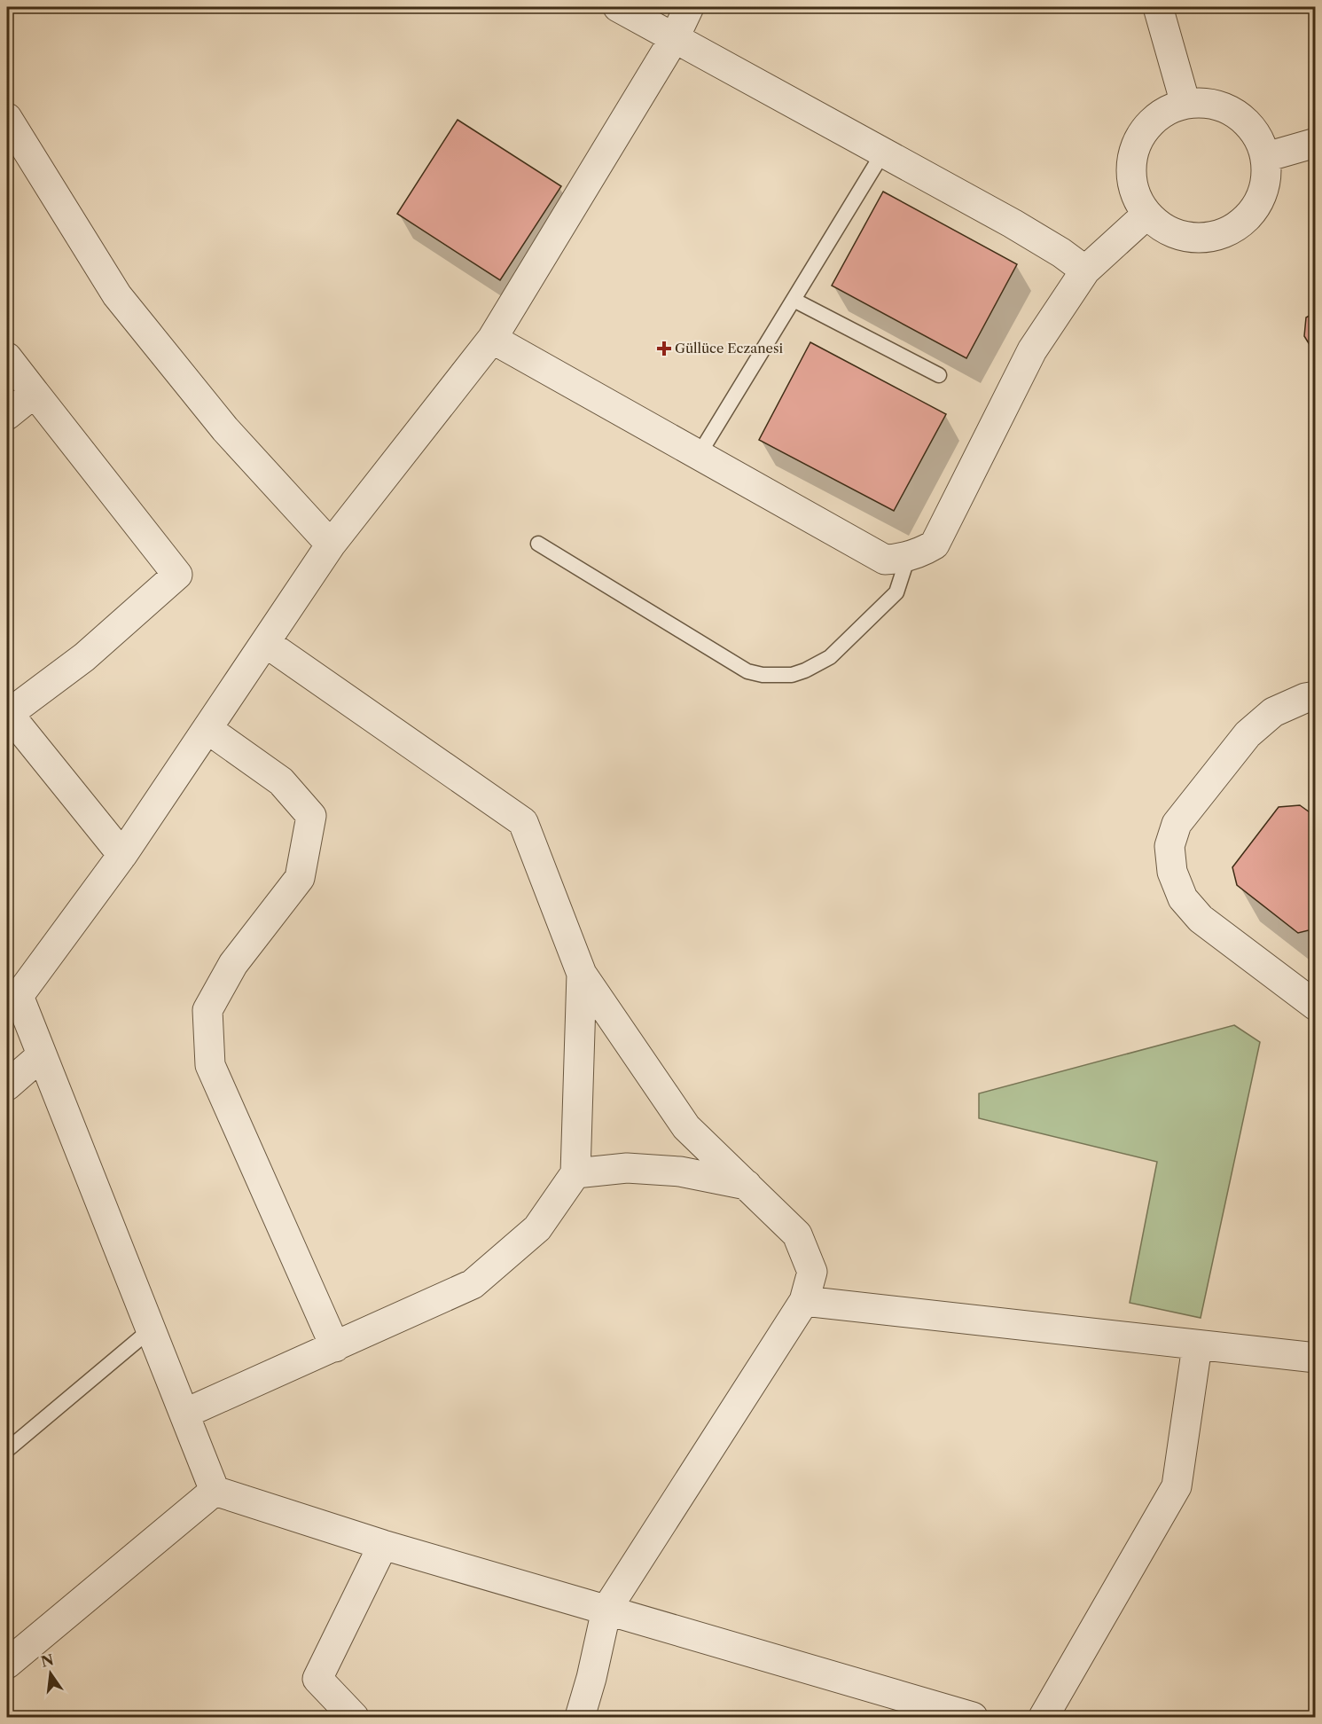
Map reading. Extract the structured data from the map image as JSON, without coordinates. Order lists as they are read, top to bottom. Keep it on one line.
{"places":{"health":["Güllüce Eczanesi"]},"north":"top"}
